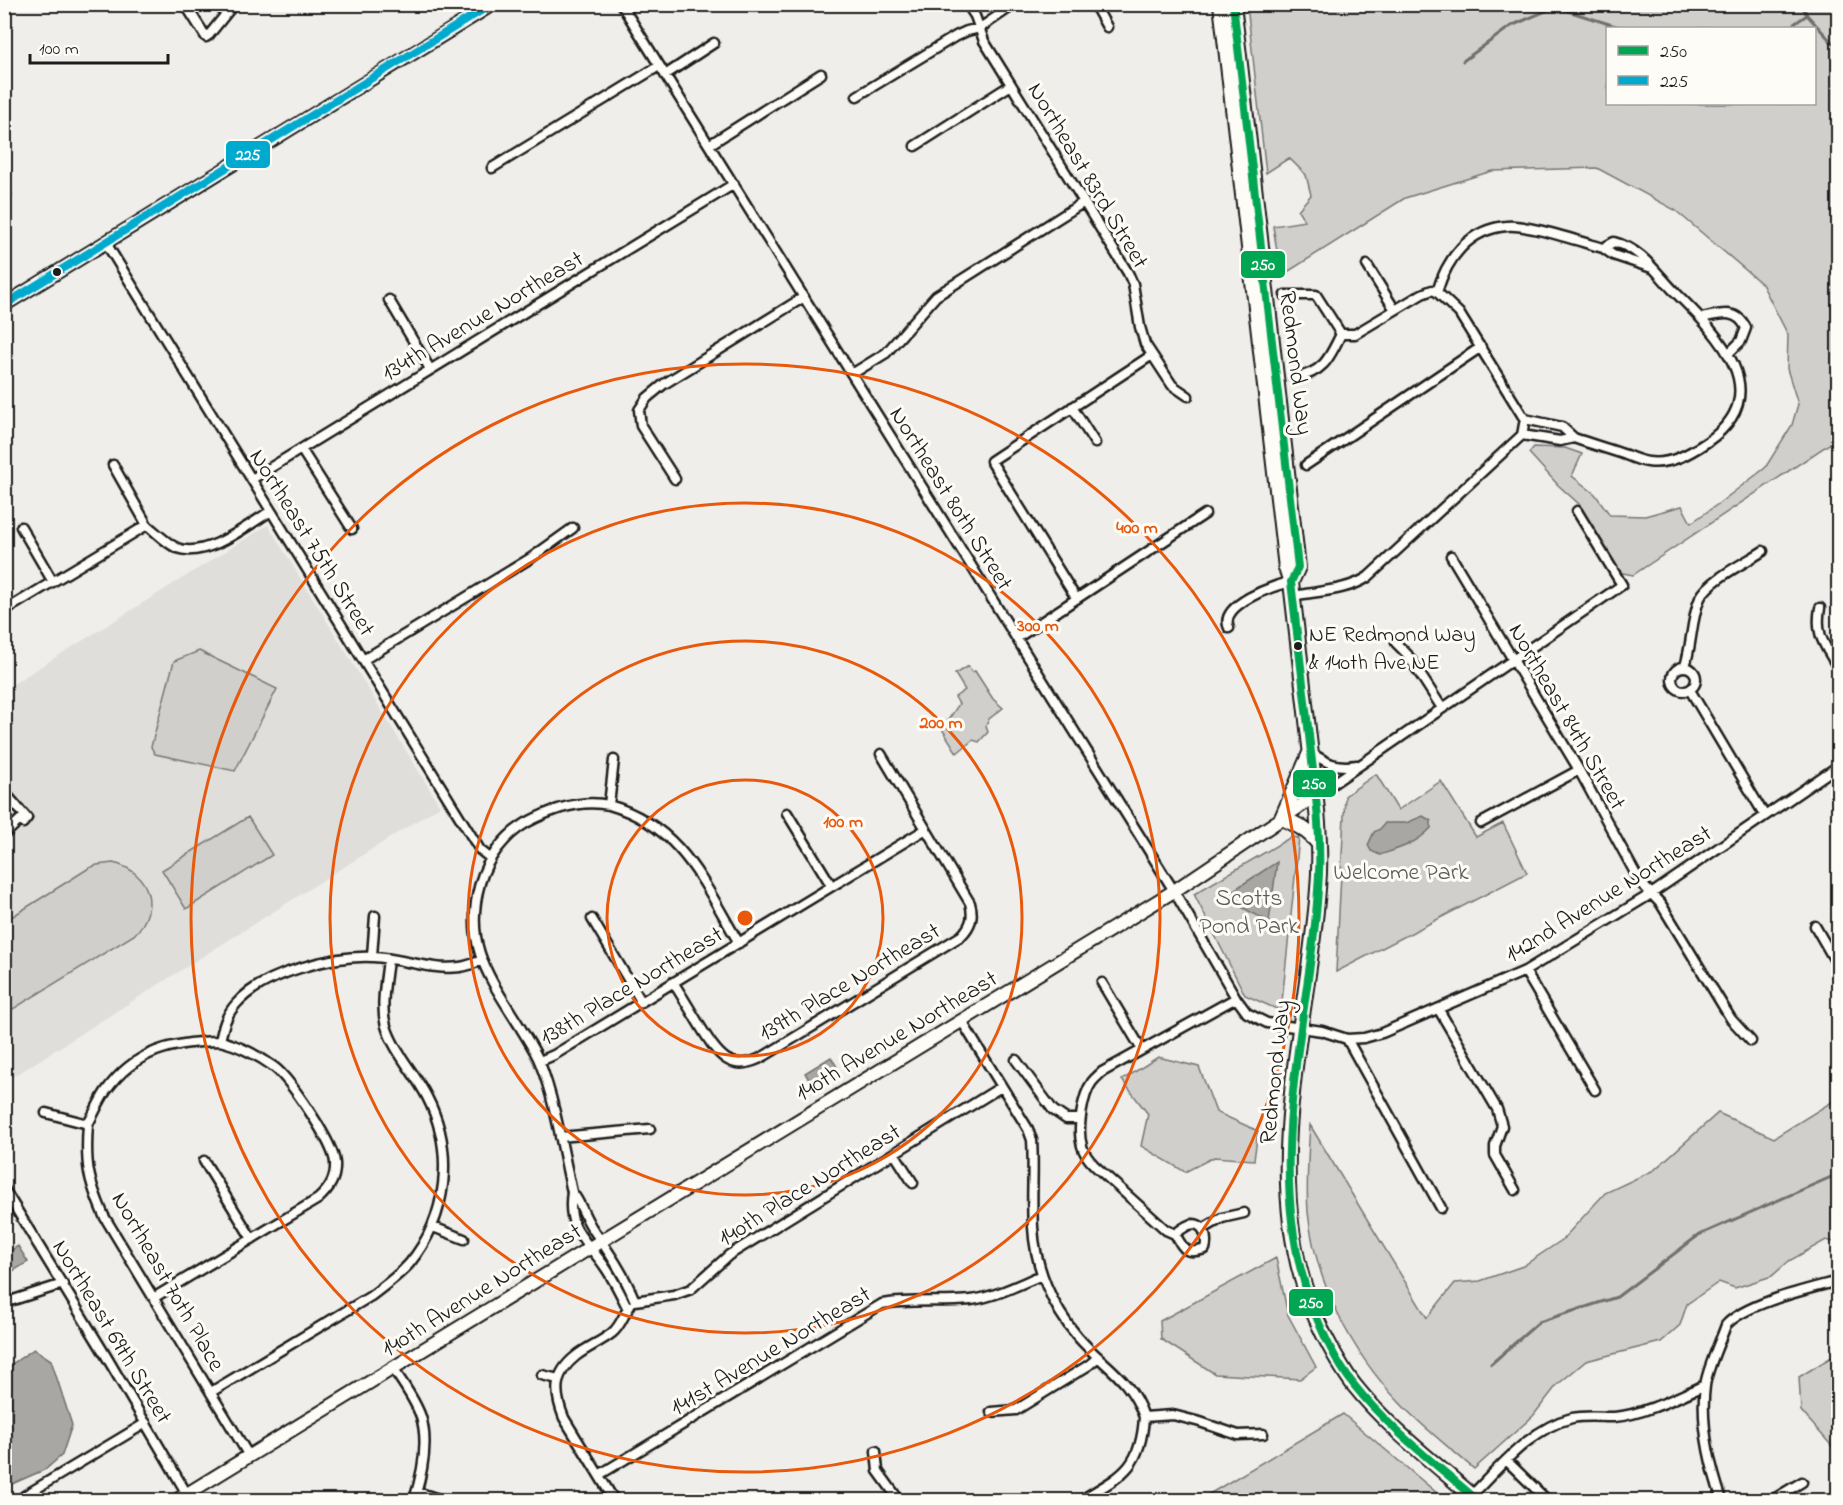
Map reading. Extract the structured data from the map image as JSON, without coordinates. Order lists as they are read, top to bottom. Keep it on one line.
{"streets":{"main road":["Redmond Way","140th Avenue Northeast"],"street":["Northeast 83rd Street","134th Avenue Northeast","Northeast 80th Street","Northeast 75th Street","Northeast 84th Street","142nd Avenue Northeast","139th Place Northeast","138th Place Northeast","140th Place Northeast","Northeast 70th Place","Northeast 69th Street","141st Avenue Northeast"]},"crossings":[["134th Avenue Northeast","Northeast 80th Street"],["134th Avenue Northeast","Northeast 75th Street"],["Redmond Way","142nd Avenue Northeast"],["Redmond Way","140th Avenue Northeast"],["Northeast 80th Street","142nd Avenue Northeast"],["Northeast 80th Street","140th Avenue Northeast"],["Northeast 84th Street","142nd Avenue Northeast"],["Northeast 84th Street","140th Avenue Northeast"],["139th Place Northeast","138th Place Northeast"],["140th Avenue Northeast","Northeast 70th Place"],["140th Avenue Northeast","Northeast 69th Street"]],"parks":["Welcome Park","Scotts Pond Park"],"places":["NE Redmond Way & 140th Ave NE"],"lines":["transit line 250","transit line 225"],"legend":["250","225"],"scale_bar":"100 m","rings":["400 m","300 m","200 m","100 m"]}
